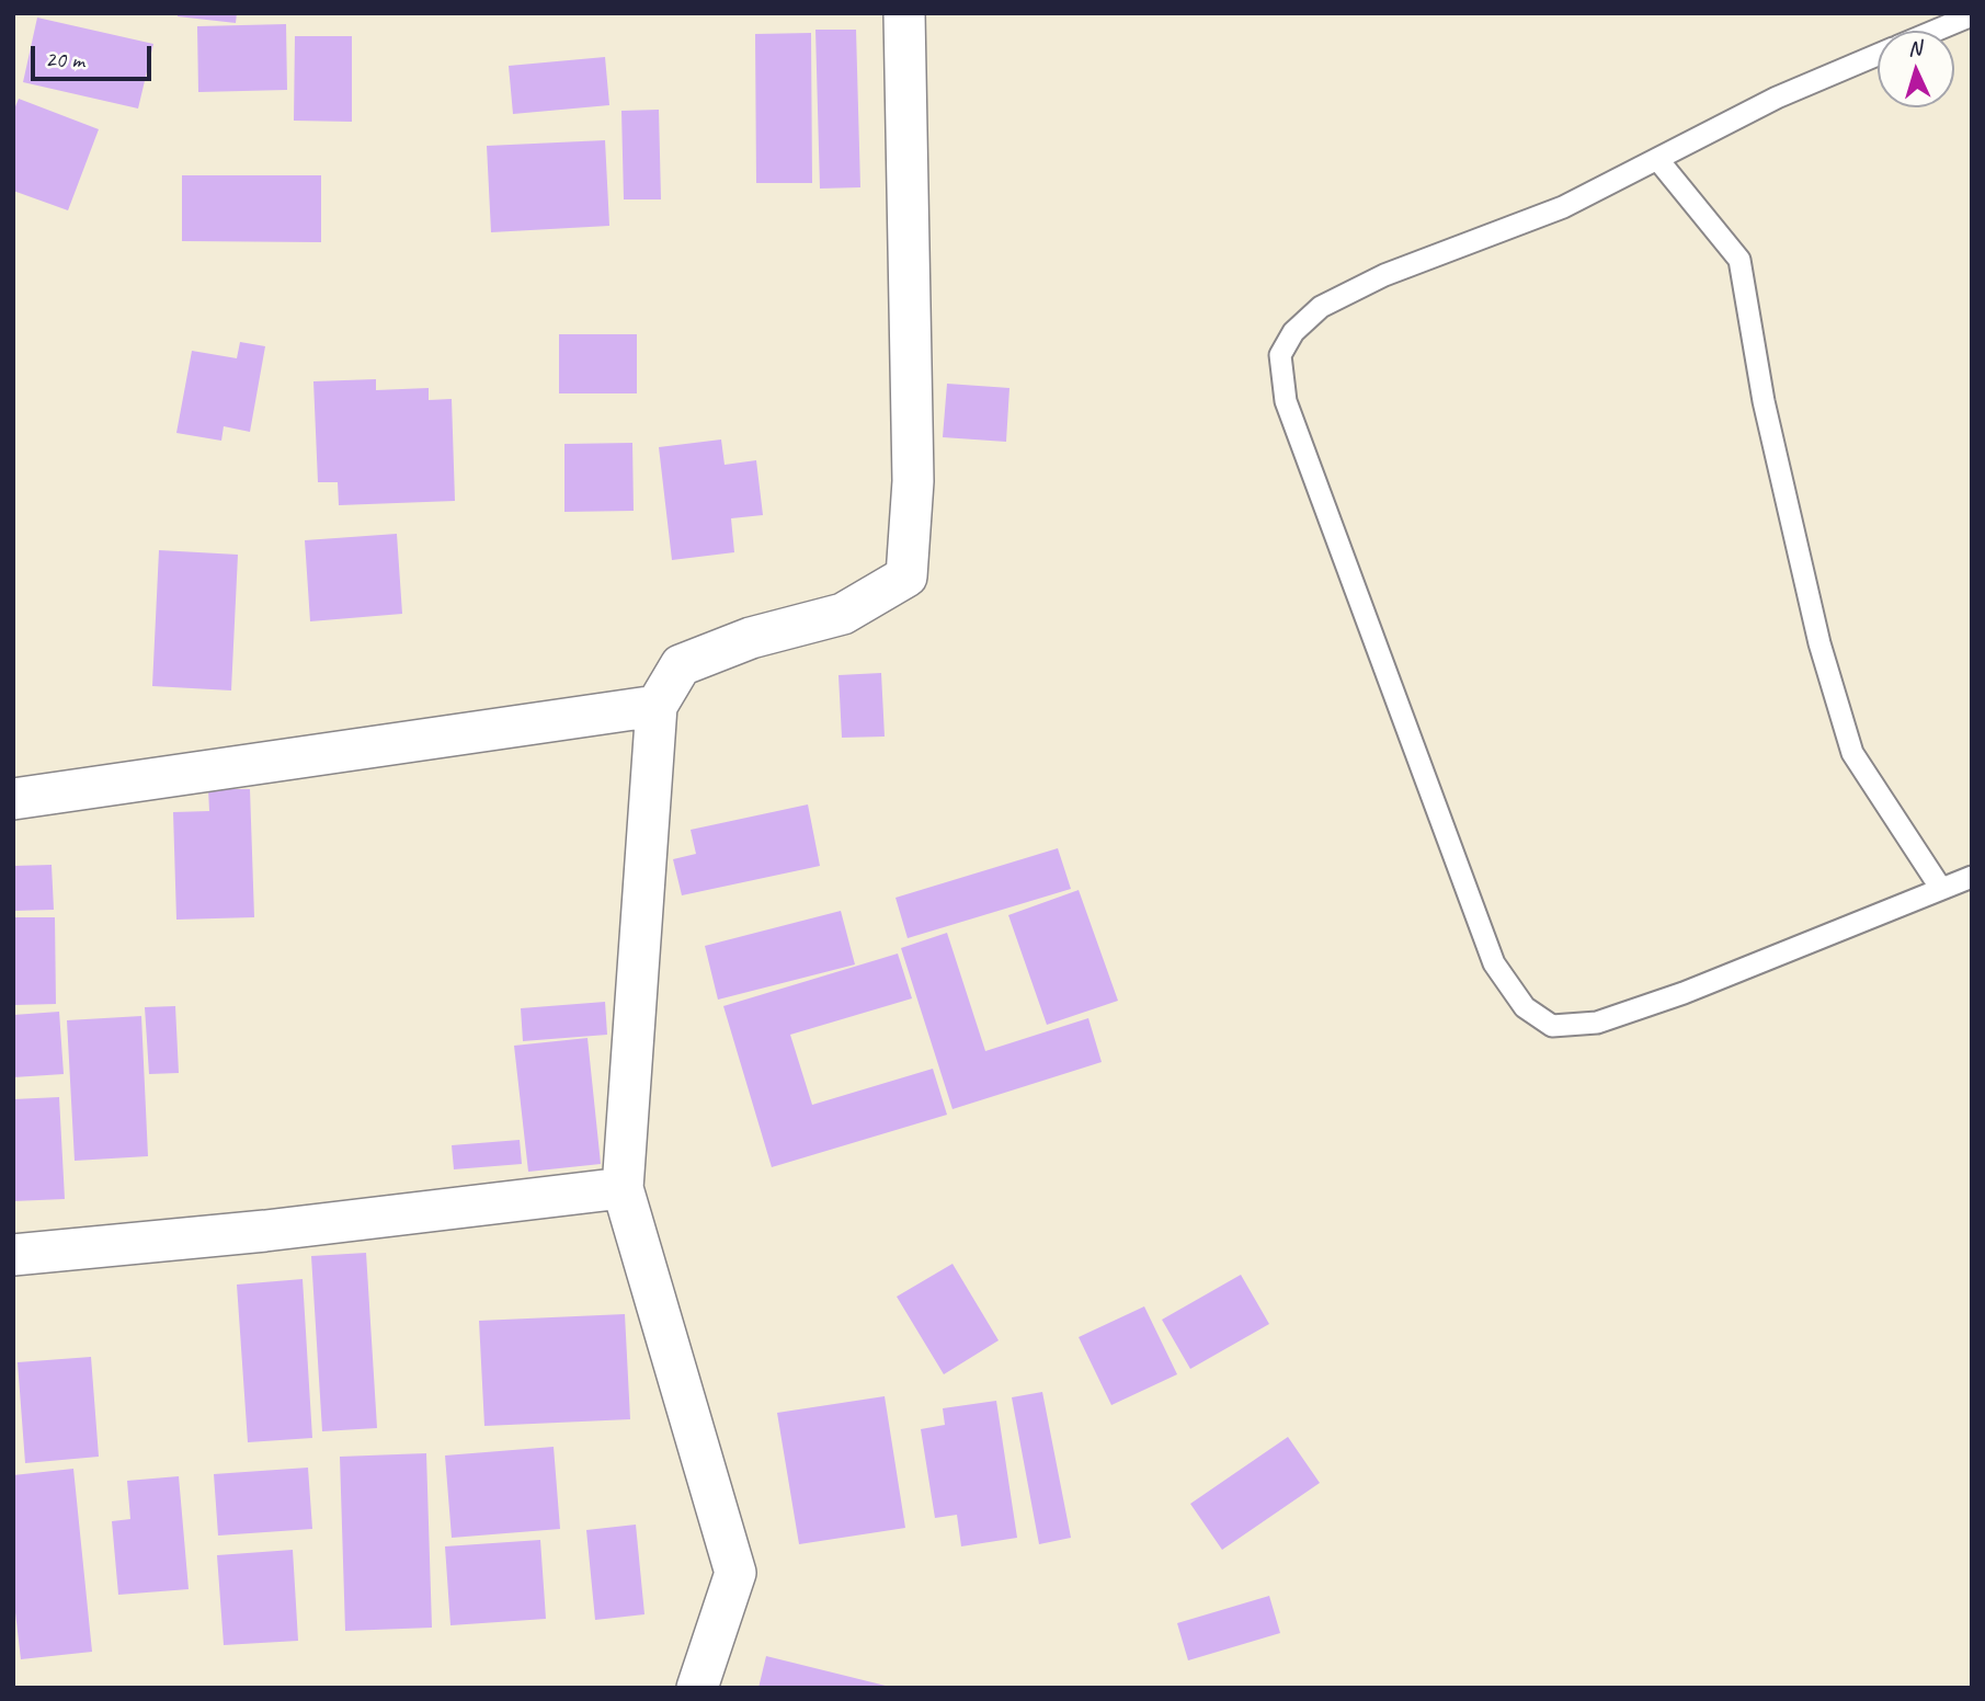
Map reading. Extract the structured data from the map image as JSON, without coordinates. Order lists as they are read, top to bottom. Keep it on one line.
{"scale_bar":"20 m","north":"top"}
